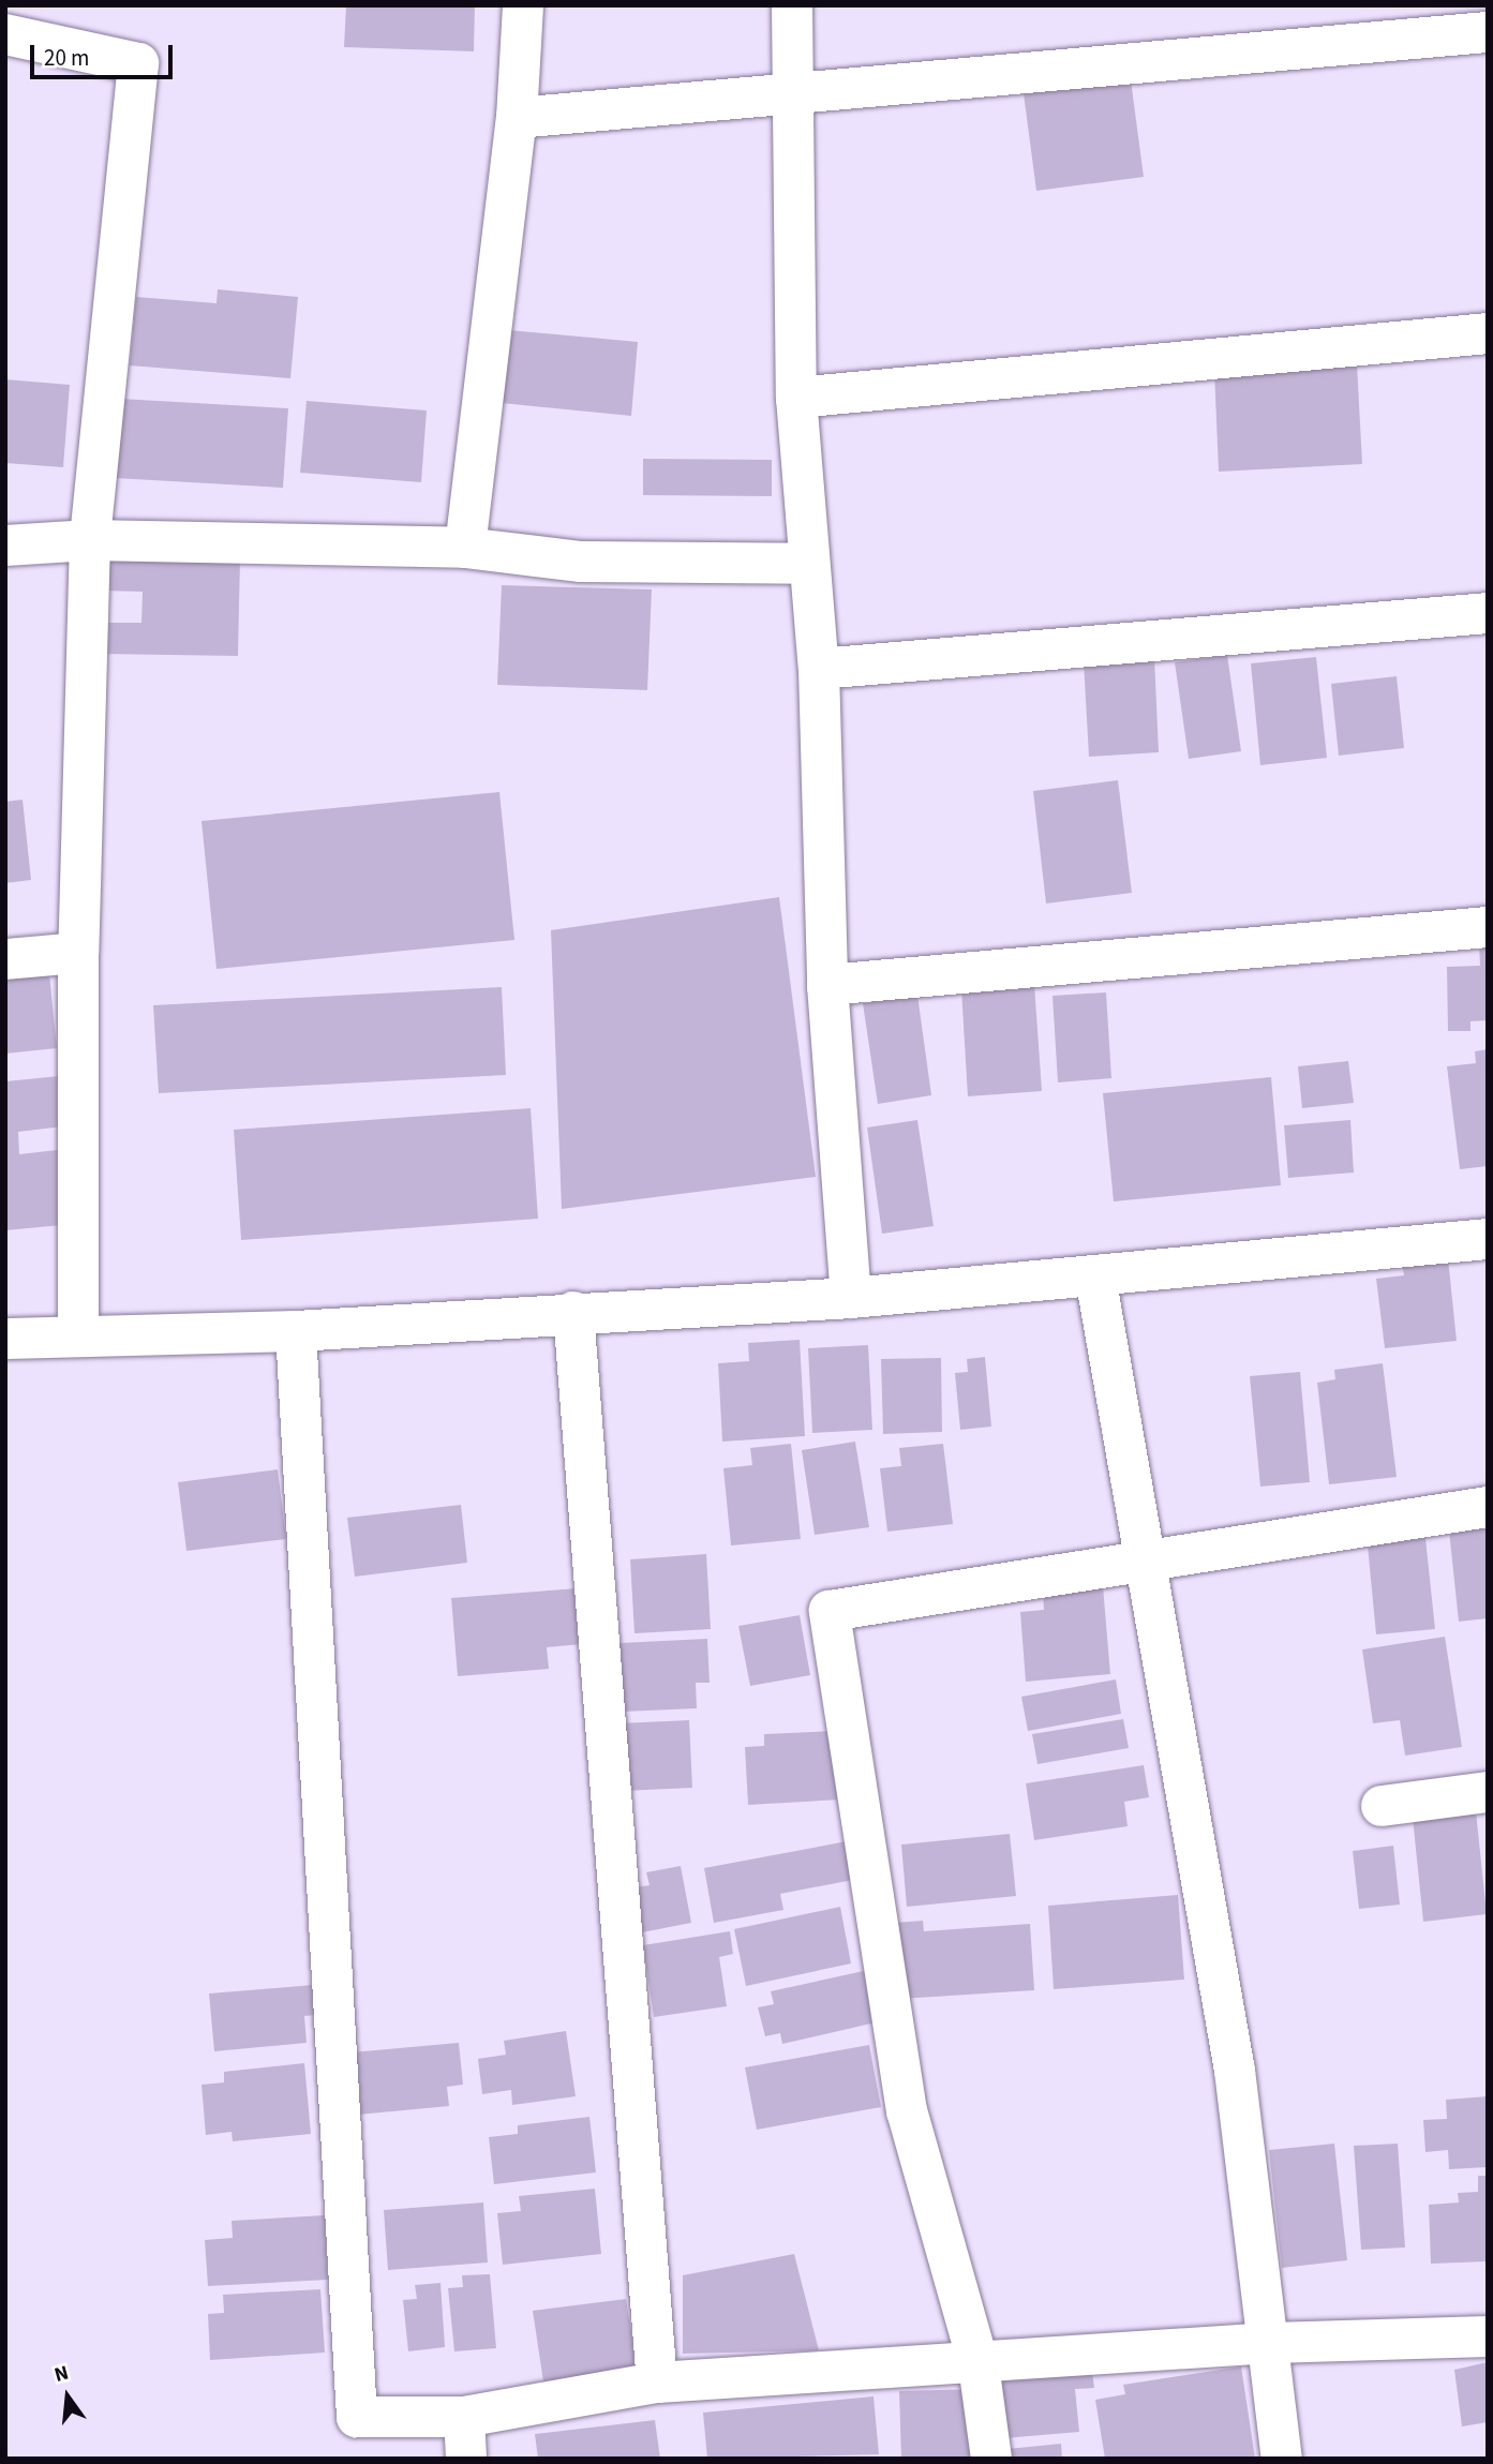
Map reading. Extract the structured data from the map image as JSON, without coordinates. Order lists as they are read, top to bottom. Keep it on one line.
{"scale_bar":"20 m","north":"top"}
